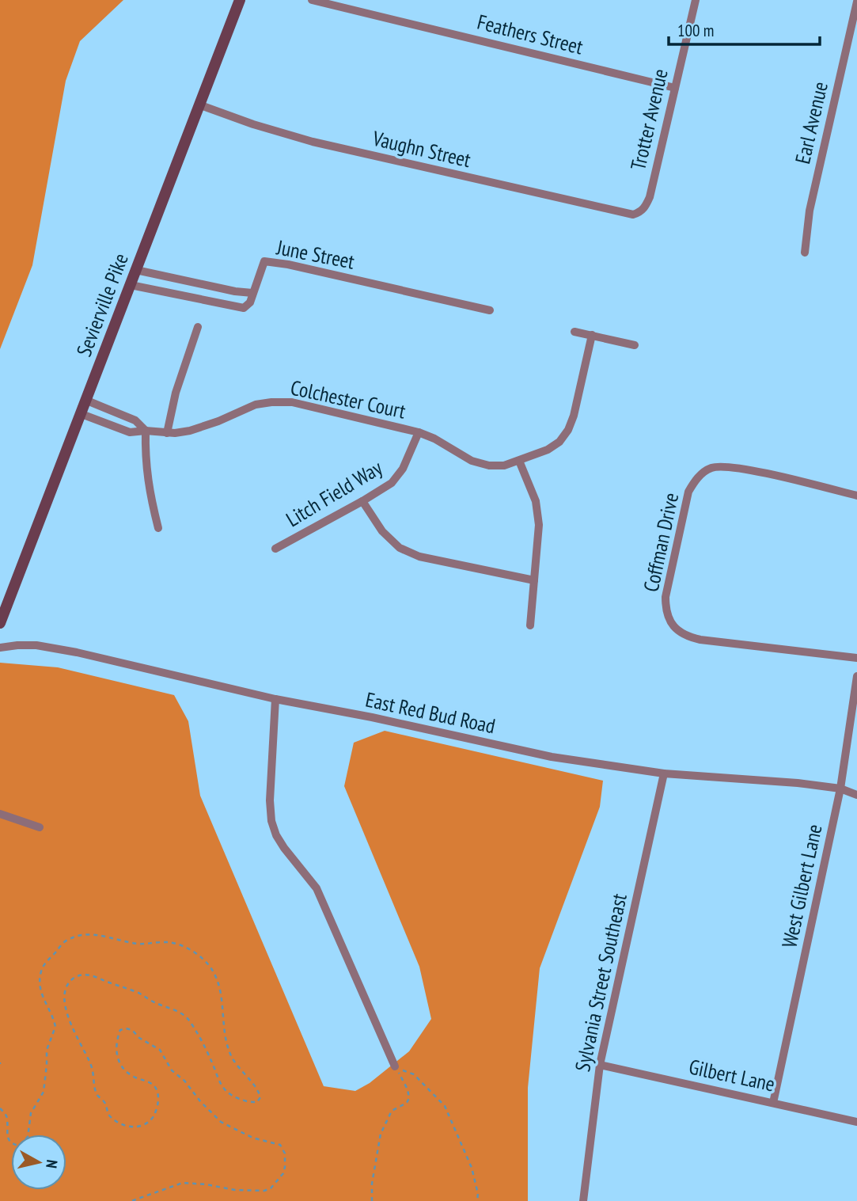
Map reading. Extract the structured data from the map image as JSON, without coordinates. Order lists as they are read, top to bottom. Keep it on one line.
{"streets":{"street":["Feathers Street","Trotter Avenue","Earl Avenue","Vaughn Street","June Street","Sevierville Pike","Colchester Court","Litch Field Way","Coffman Drive","East Red Bud Road","West Gilbert Lane","Sylvania Street Southeast","Gilbert Lane"]},"crossings":[["Feathers Street","Trotter Avenue"],["Trotter Avenue","Vaughn Street"],["Vaughn Street","Sevierville Pike"],["Sevierville Pike","Colchester Court"],["Colchester Court","Litch Field Way"],["East Red Bud Road","West Gilbert Lane"],["East Red Bud Road","Sylvania Street Southeast"],["West Gilbert Lane","Gilbert Lane"],["Sylvania Street Southeast","Gilbert Lane"]],"scale_bar":"100 m","north":"right"}
